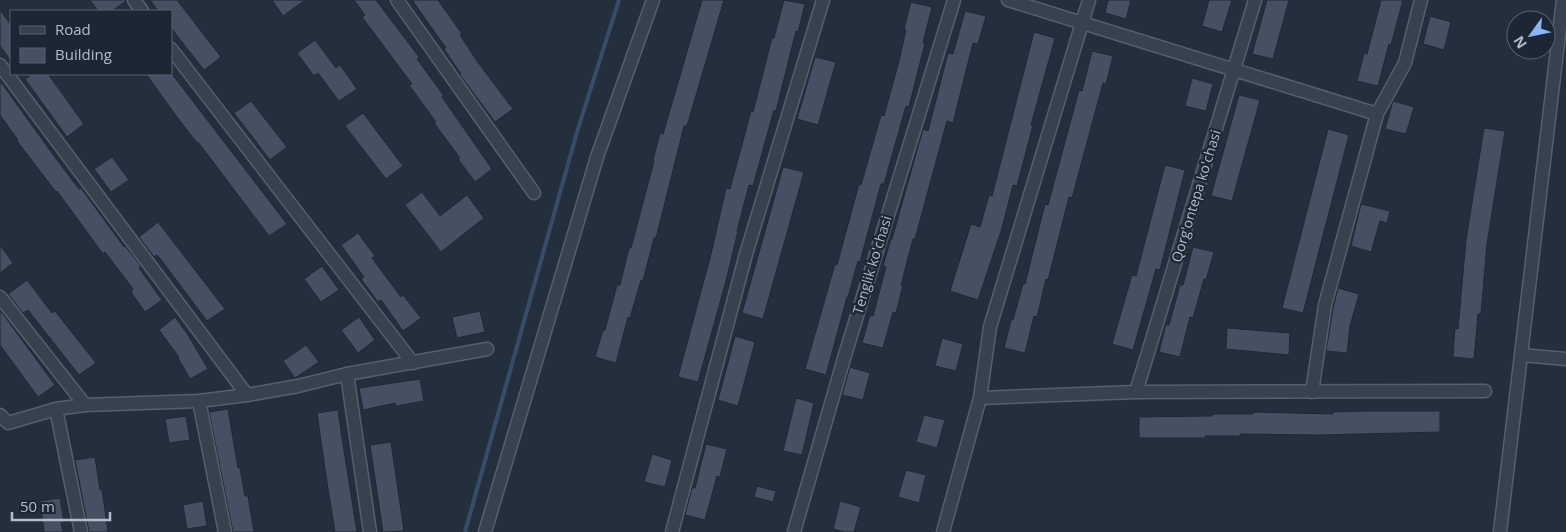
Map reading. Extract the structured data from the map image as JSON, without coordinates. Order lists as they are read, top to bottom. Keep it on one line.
{"streets":{"street":["Qorg'ontepa ko'chasi","Tenglik ko'chasi"]},"legend":["Road","Building"],"scale_bar":"50 m","north":"bottom left"}
